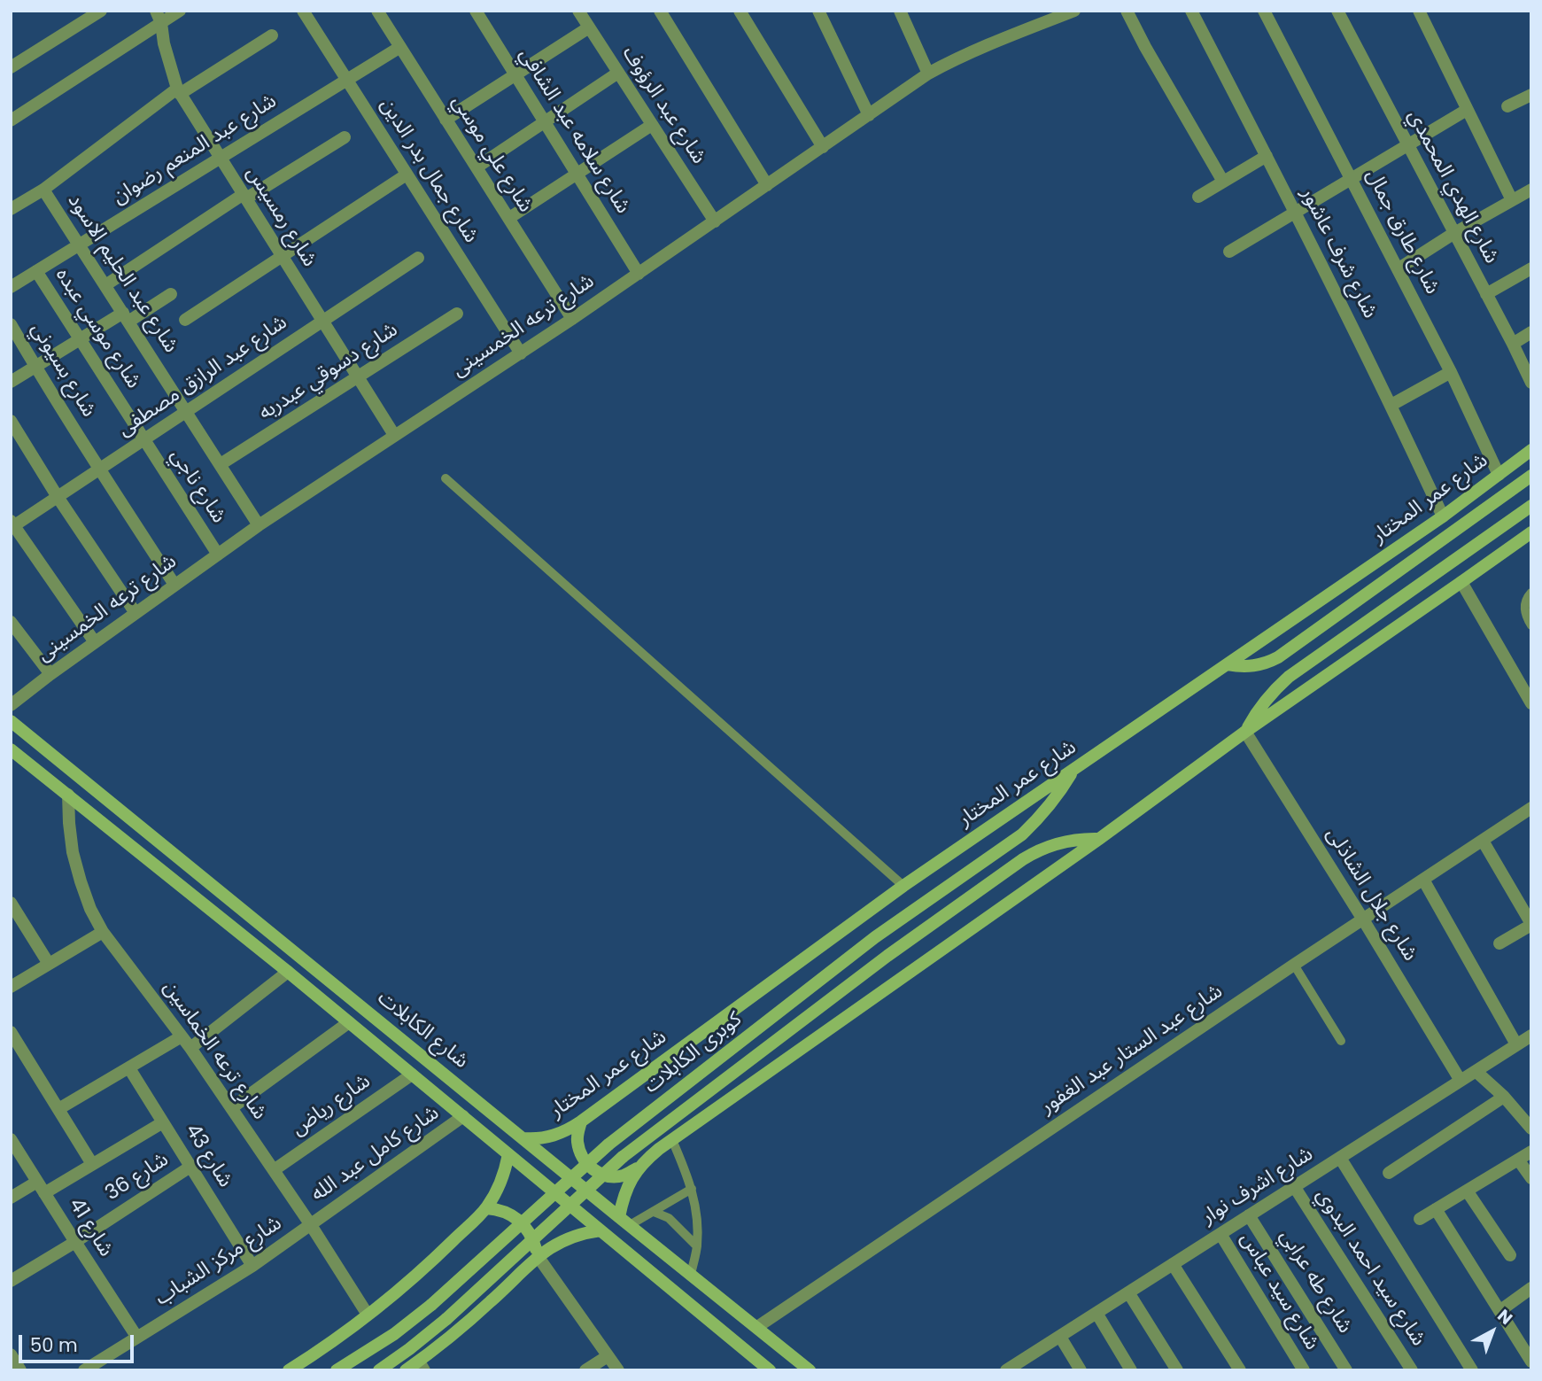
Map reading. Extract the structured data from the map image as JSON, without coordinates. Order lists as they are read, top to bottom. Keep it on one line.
{"streets":{"main road":["شارع عمر المختار","شارع الكابلات","كوبرى الكابلات"],"street":["شارع عبد الرؤوف","شارع سلامه عبد الشافي","شارع عبد المنعم رضوان","شارع علي موسي","شارع جمال بدر الدين","شارع الهدي المحمدي","شارع رمسيس","شارع طارق جمال","شارع شرف عاشور","شارع عبد الحليم الاسود","شارع ترعه الخمسينى","شارع موسي عبده","شارع بسيوني","شارع دسوقي عبدربه","شارع عبد الرازق مصطفى","شارع ناجي","شارع جلال الشاذلى","شارع عبد الستار عبد الغفور","شارع ترعه الخماسين","شارع رياض","شارع كامل عبد الله","شارع 43","شارع 36","شارع اشرف نوار","شارع 41","شارع مركز الشباب","شارع سيد احمد البدوي","شارع طه عرابي","شارع سيد عباس"]},"crossings":[["شارع عبد الرؤوف","شارع ترعه الخمسينى"],["شارع سلامه عبد الشافي","شارع ترعه الخمسينى"],["شارع عبد المنعم رضوان","شارع علي موسي"],["شارع عبد المنعم رضوان","شارع جمال بدر الدين"],["شارع عبد المنعم رضوان","شارع رمسيس"],["شارع عبد المنعم رضوان","شارع عبد الحليم الاسود"],["شارع عبد المنعم رضوان","شارع موسي عبده"],["شارع علي موسي","شارع ترعه الخمسينى"],["شارع جمال بدر الدين","شارع ترعه الخمسينى"],["شارع رمسيس","شارع ترعه الخمسينى"],["شارع رمسيس","شارع دسوقي عبدربه"],["شارع رمسيس","شارع عبد الرازق مصطفى"],["شارع طارق جمال","شارع عمر المختار"],["شارع شرف عاشور","شارع عمر المختار"],["شارع عبد الحليم الاسود","شارع ترعه الخمسينى"],["شارع عبد الحليم الاسود","شارع دسوقي عبدربه"],["شارع عبد الحليم الاسود","شارع عبد الرازق مصطفى"],["شارع ترعه الخمسينى","شارع بسيوني"],["شارع ترعه الخمسينى","شارع ناجي"],["شارع موسي عبده","شارع عبد الرازق مصطفى"],["شارع موسي عبده","شارع ناجي"],["شارع بسيوني","شارع عبد الرازق مصطفى"],["شارع عبد الرازق مصطفى","شارع ناجي"],["شارع عمر المختار","شارع الكابلات"],["شارع عمر المختار","كوبرى الكابلات"],["شارع جلال الشاذلى","شارع عبد الستار عبد الغفور"],["شارع جلال الشاذلى","شارع اشرف نوار"],["شارع الكابلات","شارع عبد الستار عبد الغفور"],["شارع الكابلات","شارع ترعه الخماسين"],["شارع الكابلات","شارع رياض"],["شارع الكابلات","شارع كامل عبد الله"],["شارع ترعه الخماسين","شارع رياض"],["شارع ترعه الخماسين","شارع كامل عبد الله"],["شارع ترعه الخماسين","شارع مركز الشباب"],["شارع كامل عبد الله","شارع مركز الشباب"],["شارع 43","شارع 36"],["شارع 43","شارع مركز الشباب"],["شارع 36","شارع 41"],["شارع اشرف نوار","شارع سيد احمد البدوي"],["شارع اشرف نوار","شارع طه عرابي"],["شارع اشرف نوار","شارع سيد عباس"],["شارع 41","شارع مركز الشباب"]],"scale_bar":"50 m","north":"top right"}
